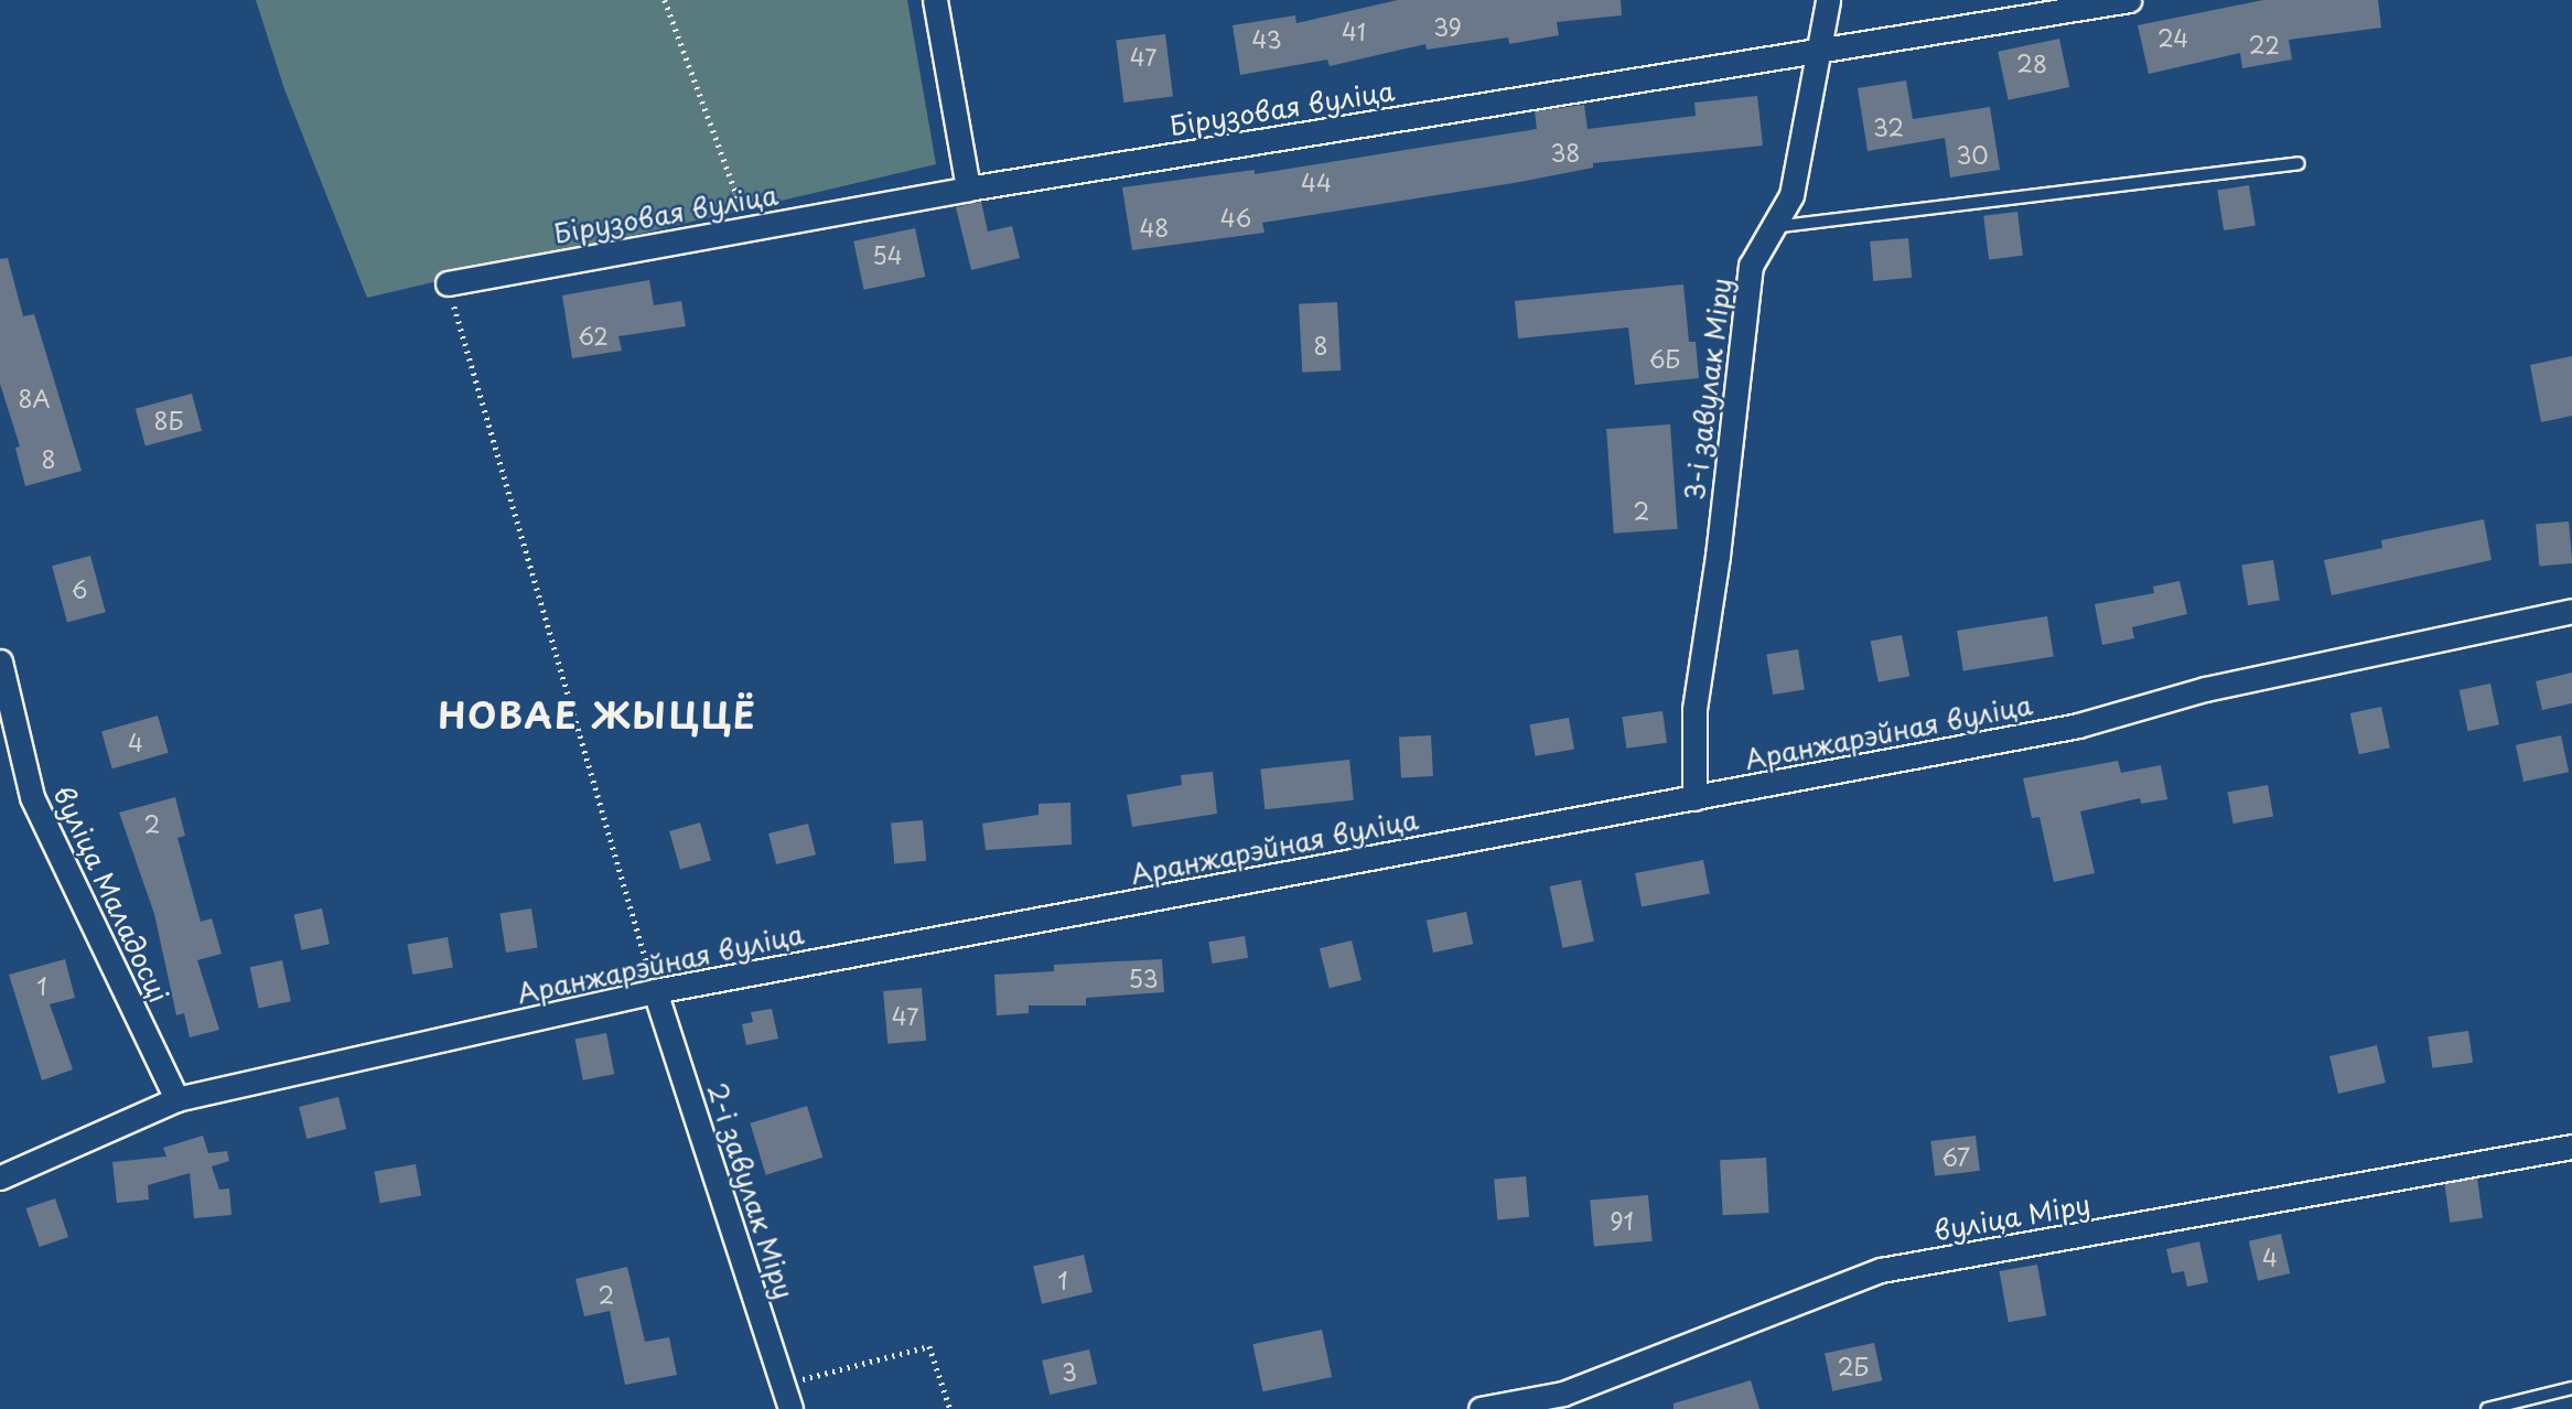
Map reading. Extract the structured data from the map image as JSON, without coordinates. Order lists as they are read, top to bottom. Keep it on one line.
{"streets":{"street":["Бірузовая вуліца","3-і завулак Міру","Аранжарэйная вуліца","вуліца Маладосці","2-і завулак Міру","вуліца Міру"]},"crossings":[["Бірузовая вуліца","3-і завулак Міру"],["3-і завулак Міру","Аранжарэйная вуліца"],["Аранжарэйная вуліца","вуліца Маладосці"],["Аранжарэйная вуліца","2-і завулак Міру"]],"districts":["НОВАЕ ЖЫЦЦЁ"],"house_numbers":["39","41","24","43","22","47","28","32","38","30","44","46","48","54","62","8","6Б","8А","8Б","8","2","6","4","2","53","1","47","67","91","4","1","2","2Б","3"]}
